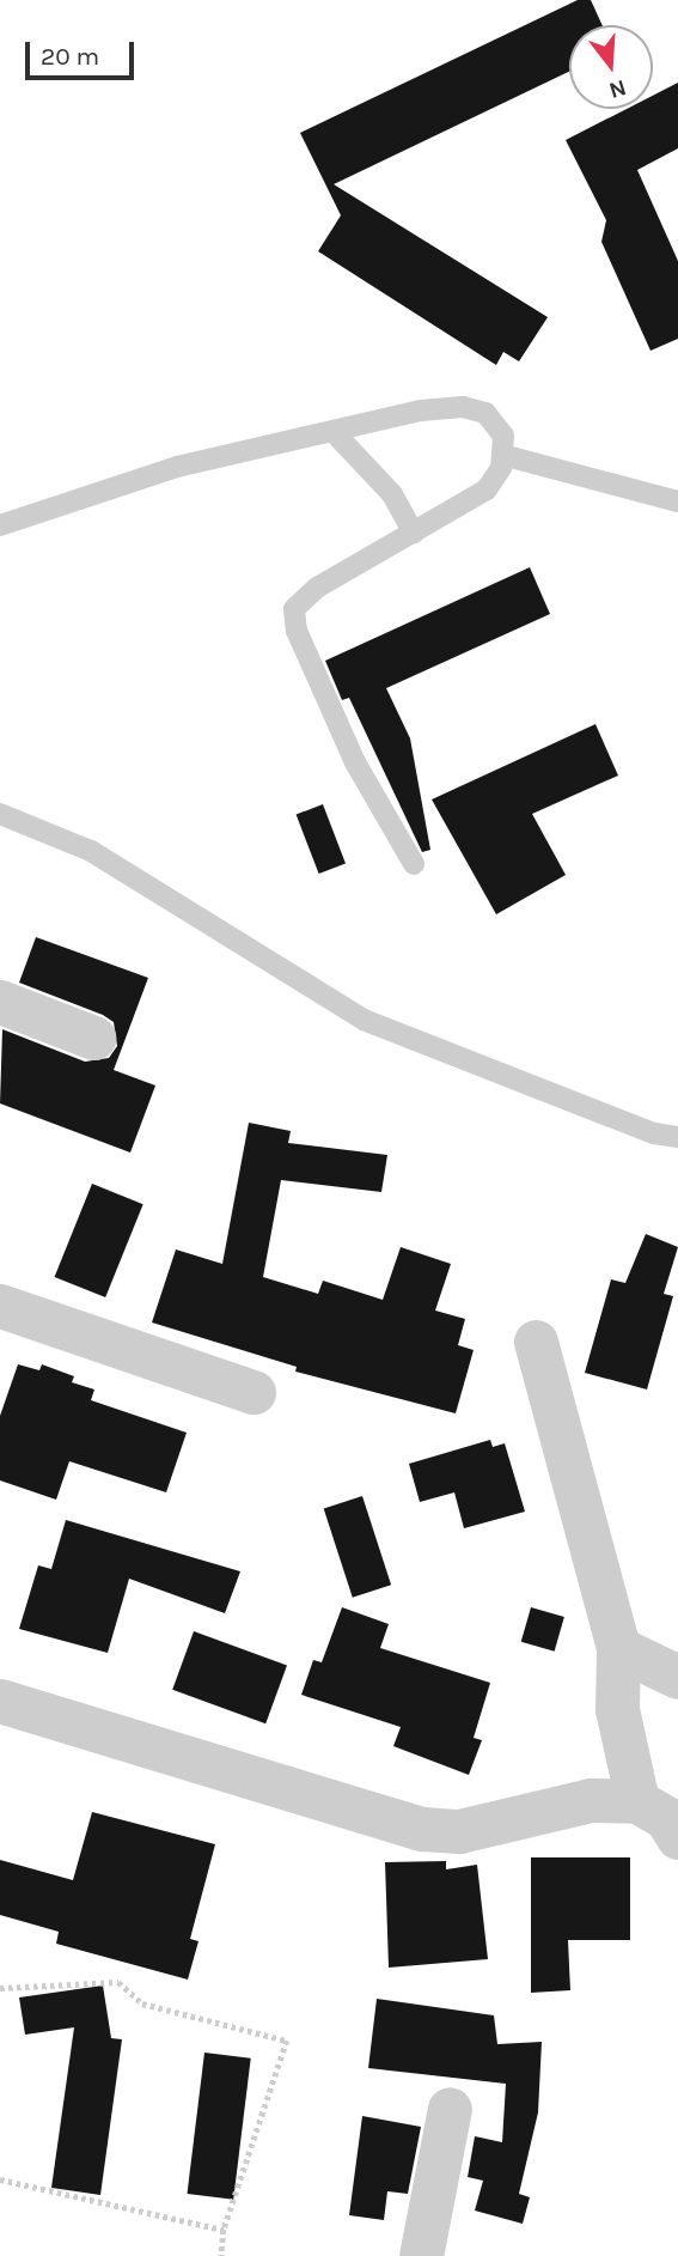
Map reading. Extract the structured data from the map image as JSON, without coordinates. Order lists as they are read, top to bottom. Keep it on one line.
{"scale_bar":"20 m","north":"bottom"}
